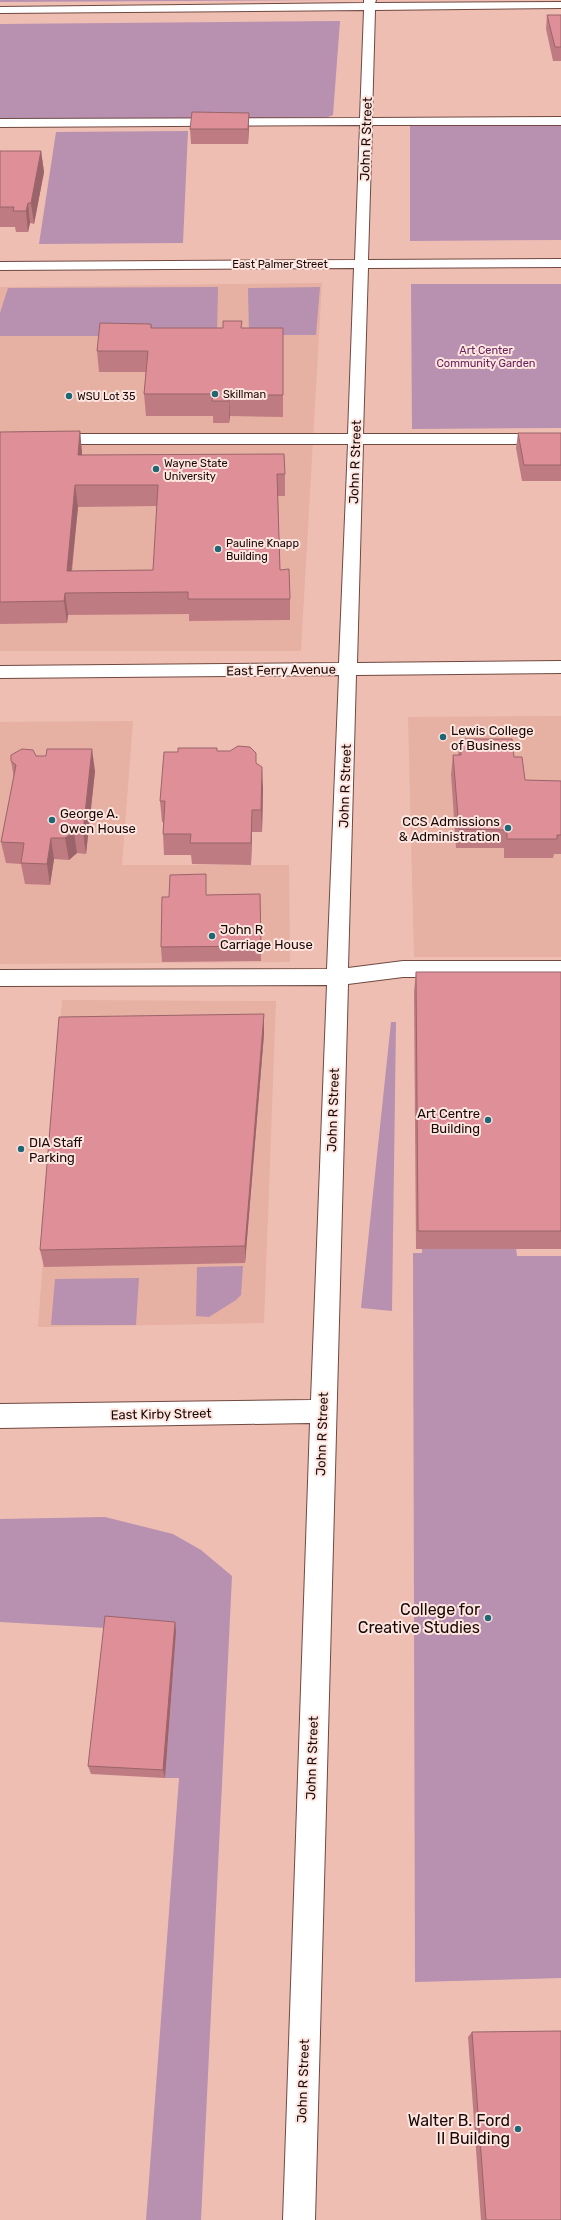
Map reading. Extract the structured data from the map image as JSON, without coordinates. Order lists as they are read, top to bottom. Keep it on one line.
{"streets":{"street":["John R Street","East Palmer Street","East Ferry Avenue","East Kirby Street"]},"crossings":[["John R Street","East Palmer Street"],["John R Street","East Ferry Avenue"],["John R Street","East Kirby Street"]],"parks":["Art Center Community Garden"],"places":["Skillman","WSU Lot 35","Wayne State University","Pauline Knapp Building","Lewis College of Business","George A. Owen House","CCS Admissions & Administration","John R Carriage House","Art Centre Building","DIA Staff Parking","College for Creative Studies","Walter B. Ford II Building"]}
